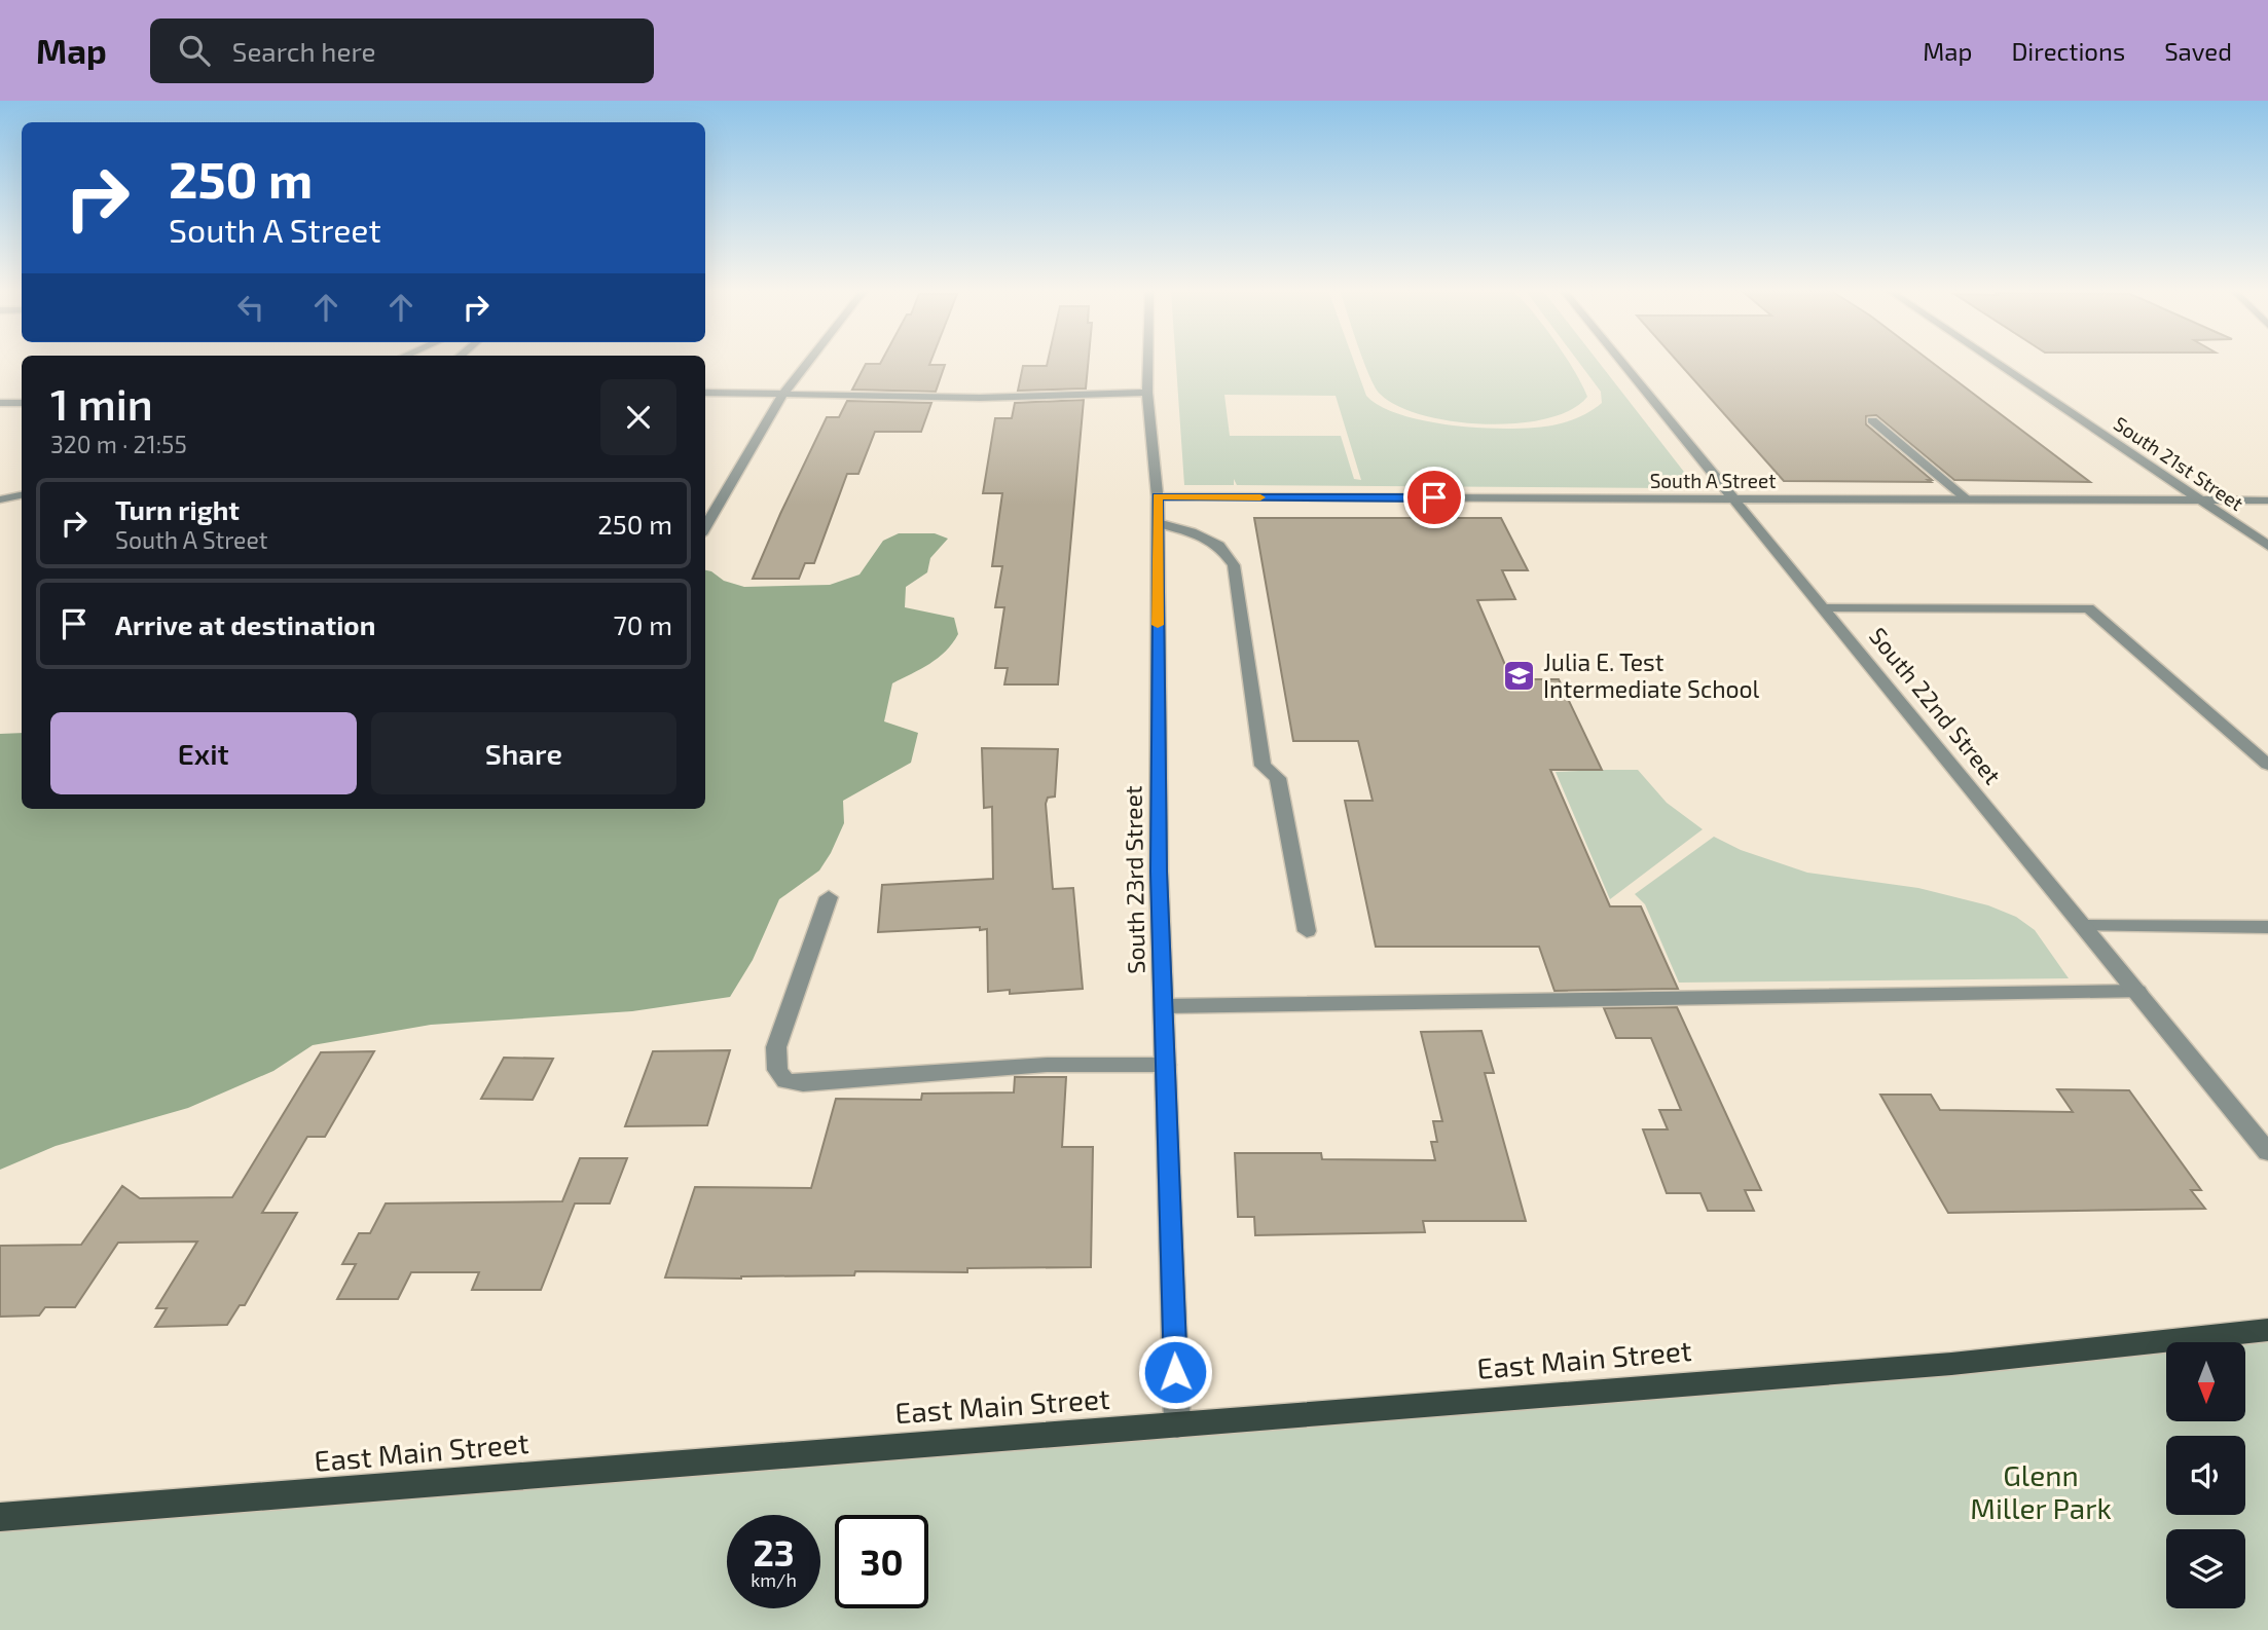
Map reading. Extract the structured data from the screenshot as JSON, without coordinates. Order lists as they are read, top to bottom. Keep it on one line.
{"streets":{"main road":["East Main Street"],"street":["South 21st Street","South A Street","South 22nd Street","South 23rd Street"]},"crossings":[["South 21st Street","South A Street"],["South A Street","South 22nd Street"],["South A Street","South 23rd Street"],["South 23rd Street","East Main Street"]],"parks":["Glenn Miller Park"],"places":{"school or university":["Julia E. Test Intermediate School"]},"north":"bottom","page":{"header":"Map","search":"Search here","nav":["Map","Directions","Saved"],"turn":["250 m","South A Street"],"heading":["1 min","320 m · 21:55"],"list":[{"name":"Turn right","note":"South A Street","value":"250 m"},{"name":"Arrive at destination","value":"70 m"}],"buttons":["Exit","Share"],"speed":"23 km/h","limit":"30"}}
